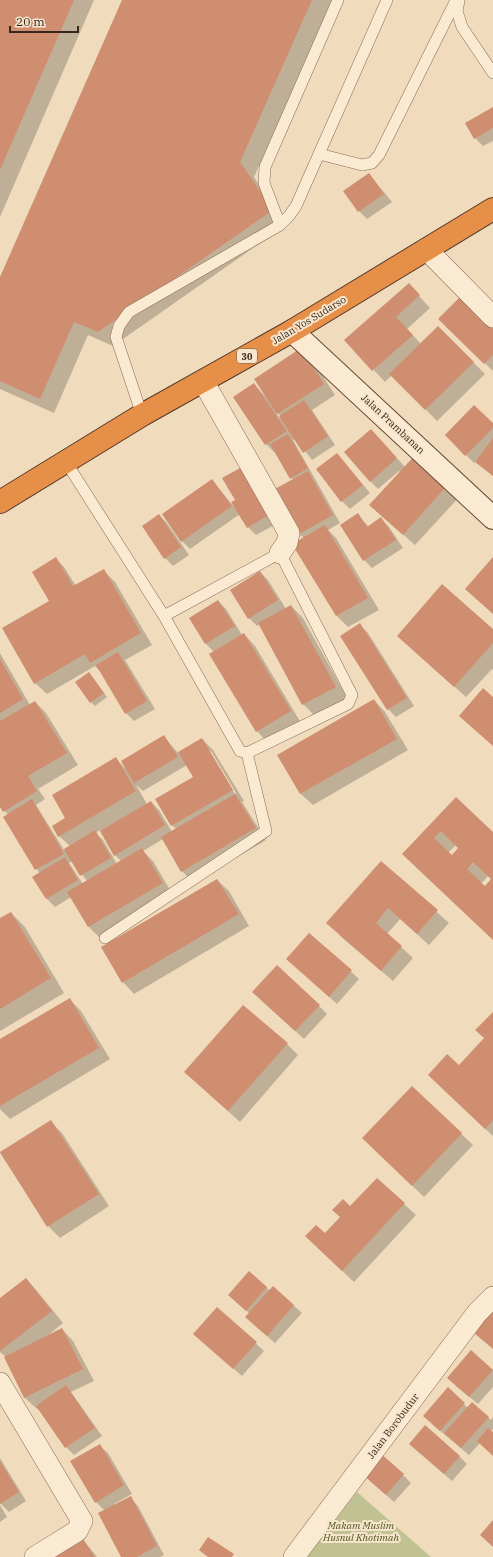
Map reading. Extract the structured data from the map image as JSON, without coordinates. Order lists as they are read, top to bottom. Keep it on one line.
{"streets":{"highway":["Jalan Yos Sudarso","30"],"street":["Jalan Prambanan","Jalan Borobudur"]},"crossings":[["Jalan Yos Sudarso","Jalan Prambanan"]],"parks":["Makam Muslim Husnul Khotimah"],"scale_bar":"20 m"}
